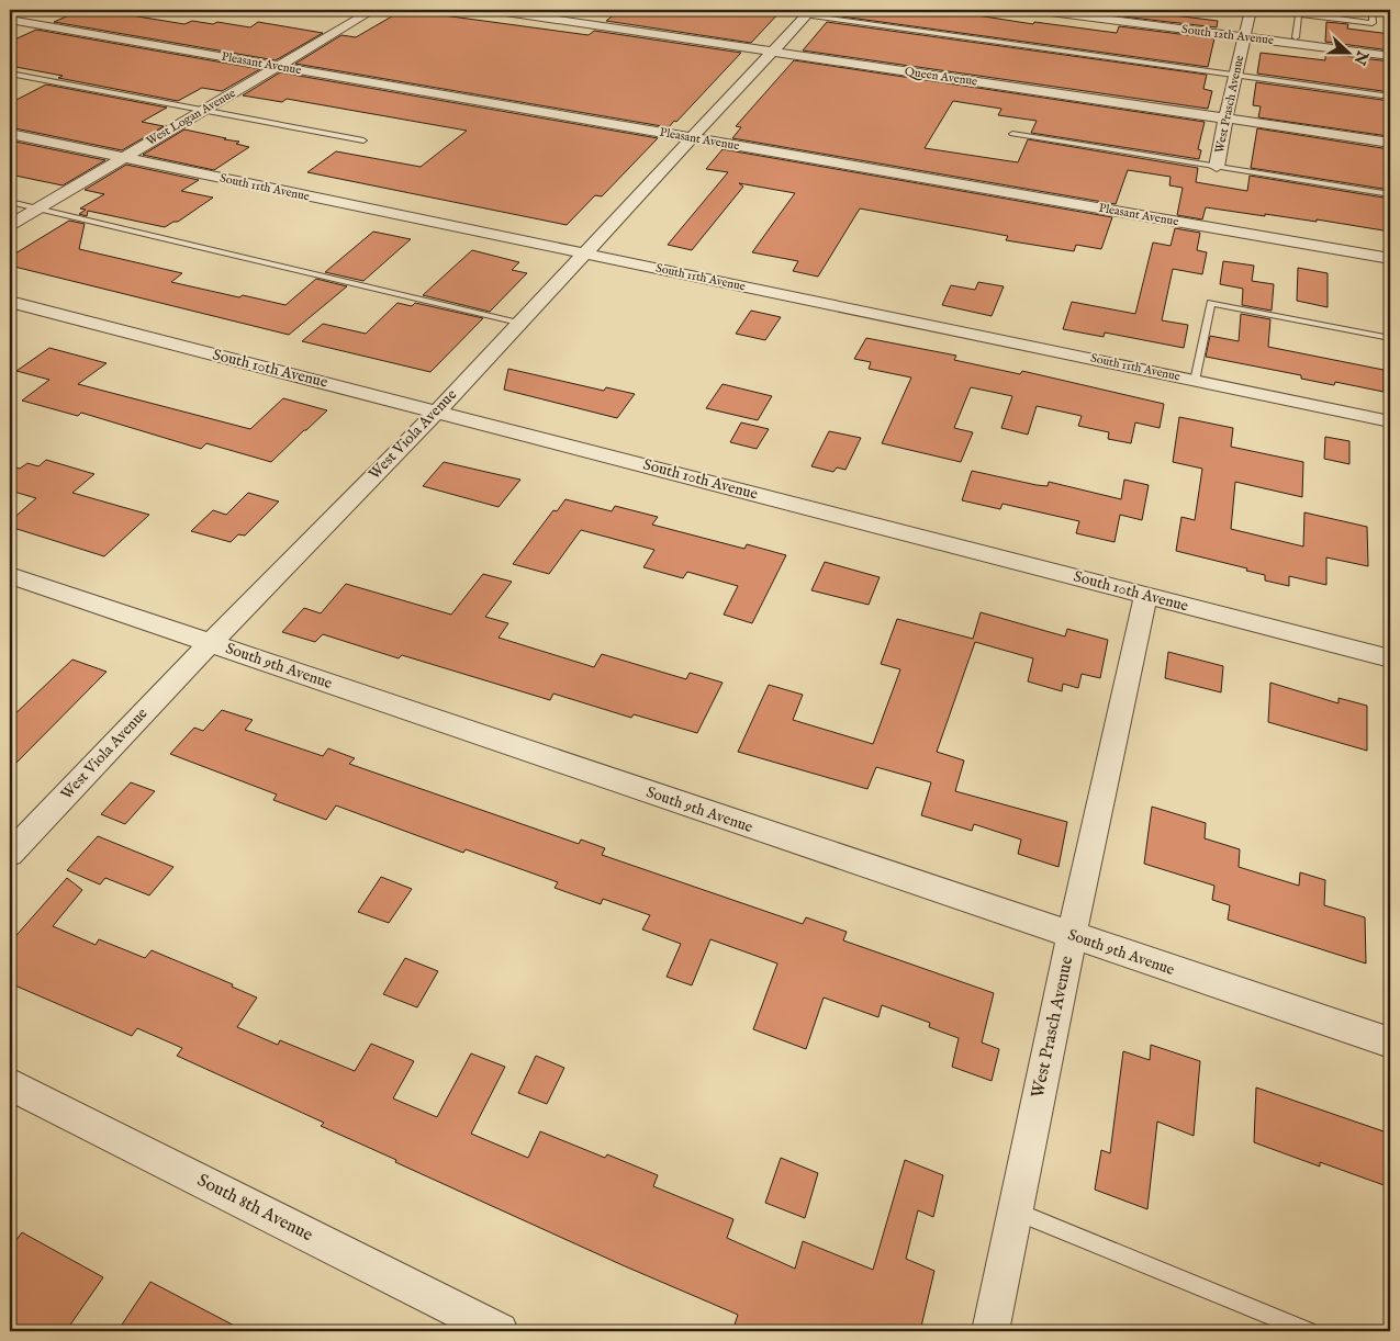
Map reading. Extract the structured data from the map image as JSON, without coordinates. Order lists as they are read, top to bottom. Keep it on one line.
{"streets":{"street":["South 12th Avenue","Pleasant Avenue","Queen Avenue","West Prasch Avenue","West Logan Avenue","South 11th Avenue","South 10th Avenue","West Viola Avenue","South 9th Avenue","South 8th Avenue"]},"crossings":[["South 12th Avenue","West Prasch Avenue"],["Pleasant Avenue","West Logan Avenue"],["Pleasant Avenue","West Viola Avenue"],["Queen Avenue","West Prasch Avenue"],["Queen Avenue","West Viola Avenue"],["West Prasch Avenue","South 10th Avenue"],["West Prasch Avenue","South 9th Avenue"],["West Logan Avenue","South 11th Avenue"],["South 11th Avenue","West Viola Avenue"],["South 10th Avenue","West Viola Avenue"],["West Viola Avenue","South 9th Avenue"]],"north":"right"}
